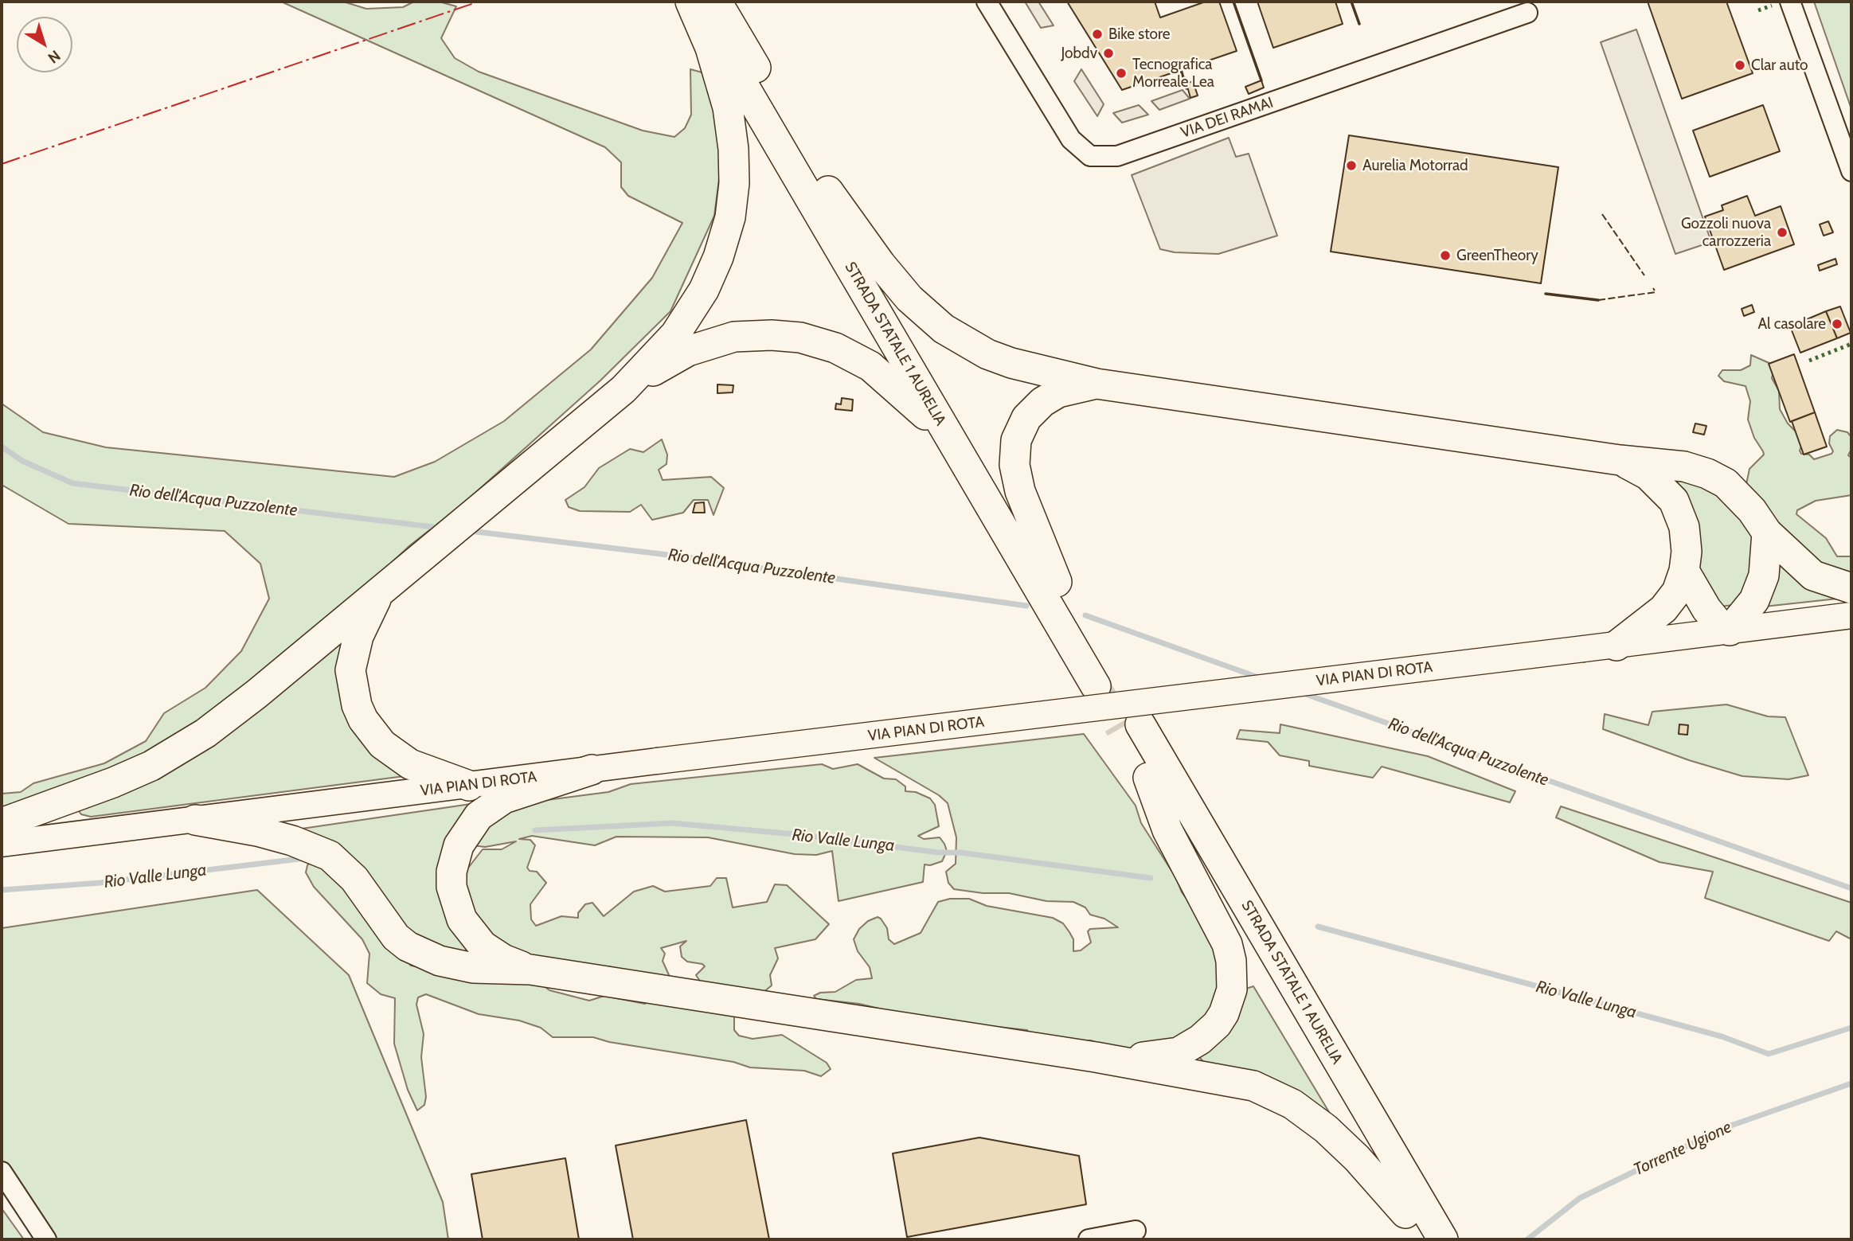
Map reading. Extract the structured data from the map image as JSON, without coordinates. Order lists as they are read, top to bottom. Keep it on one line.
{"streets":{"highway":["STRADA STATALE 1 AURELIA"],"main road":["VIA PIAN DI ROTA"],"street":["VIA DEI RAMAI"]},"water":["Rio dell'Acqua Puzzolente","Rio Valle Lunga","Torrente Ugione"],"places":["Bike store","Jobdv","Clar auto","Tecnografica Morreale Lea","Aurelia Motorrad","Gozzoli nuova carrozzeria","GreenTheory","Al casolare"],"north":"bottom right"}
